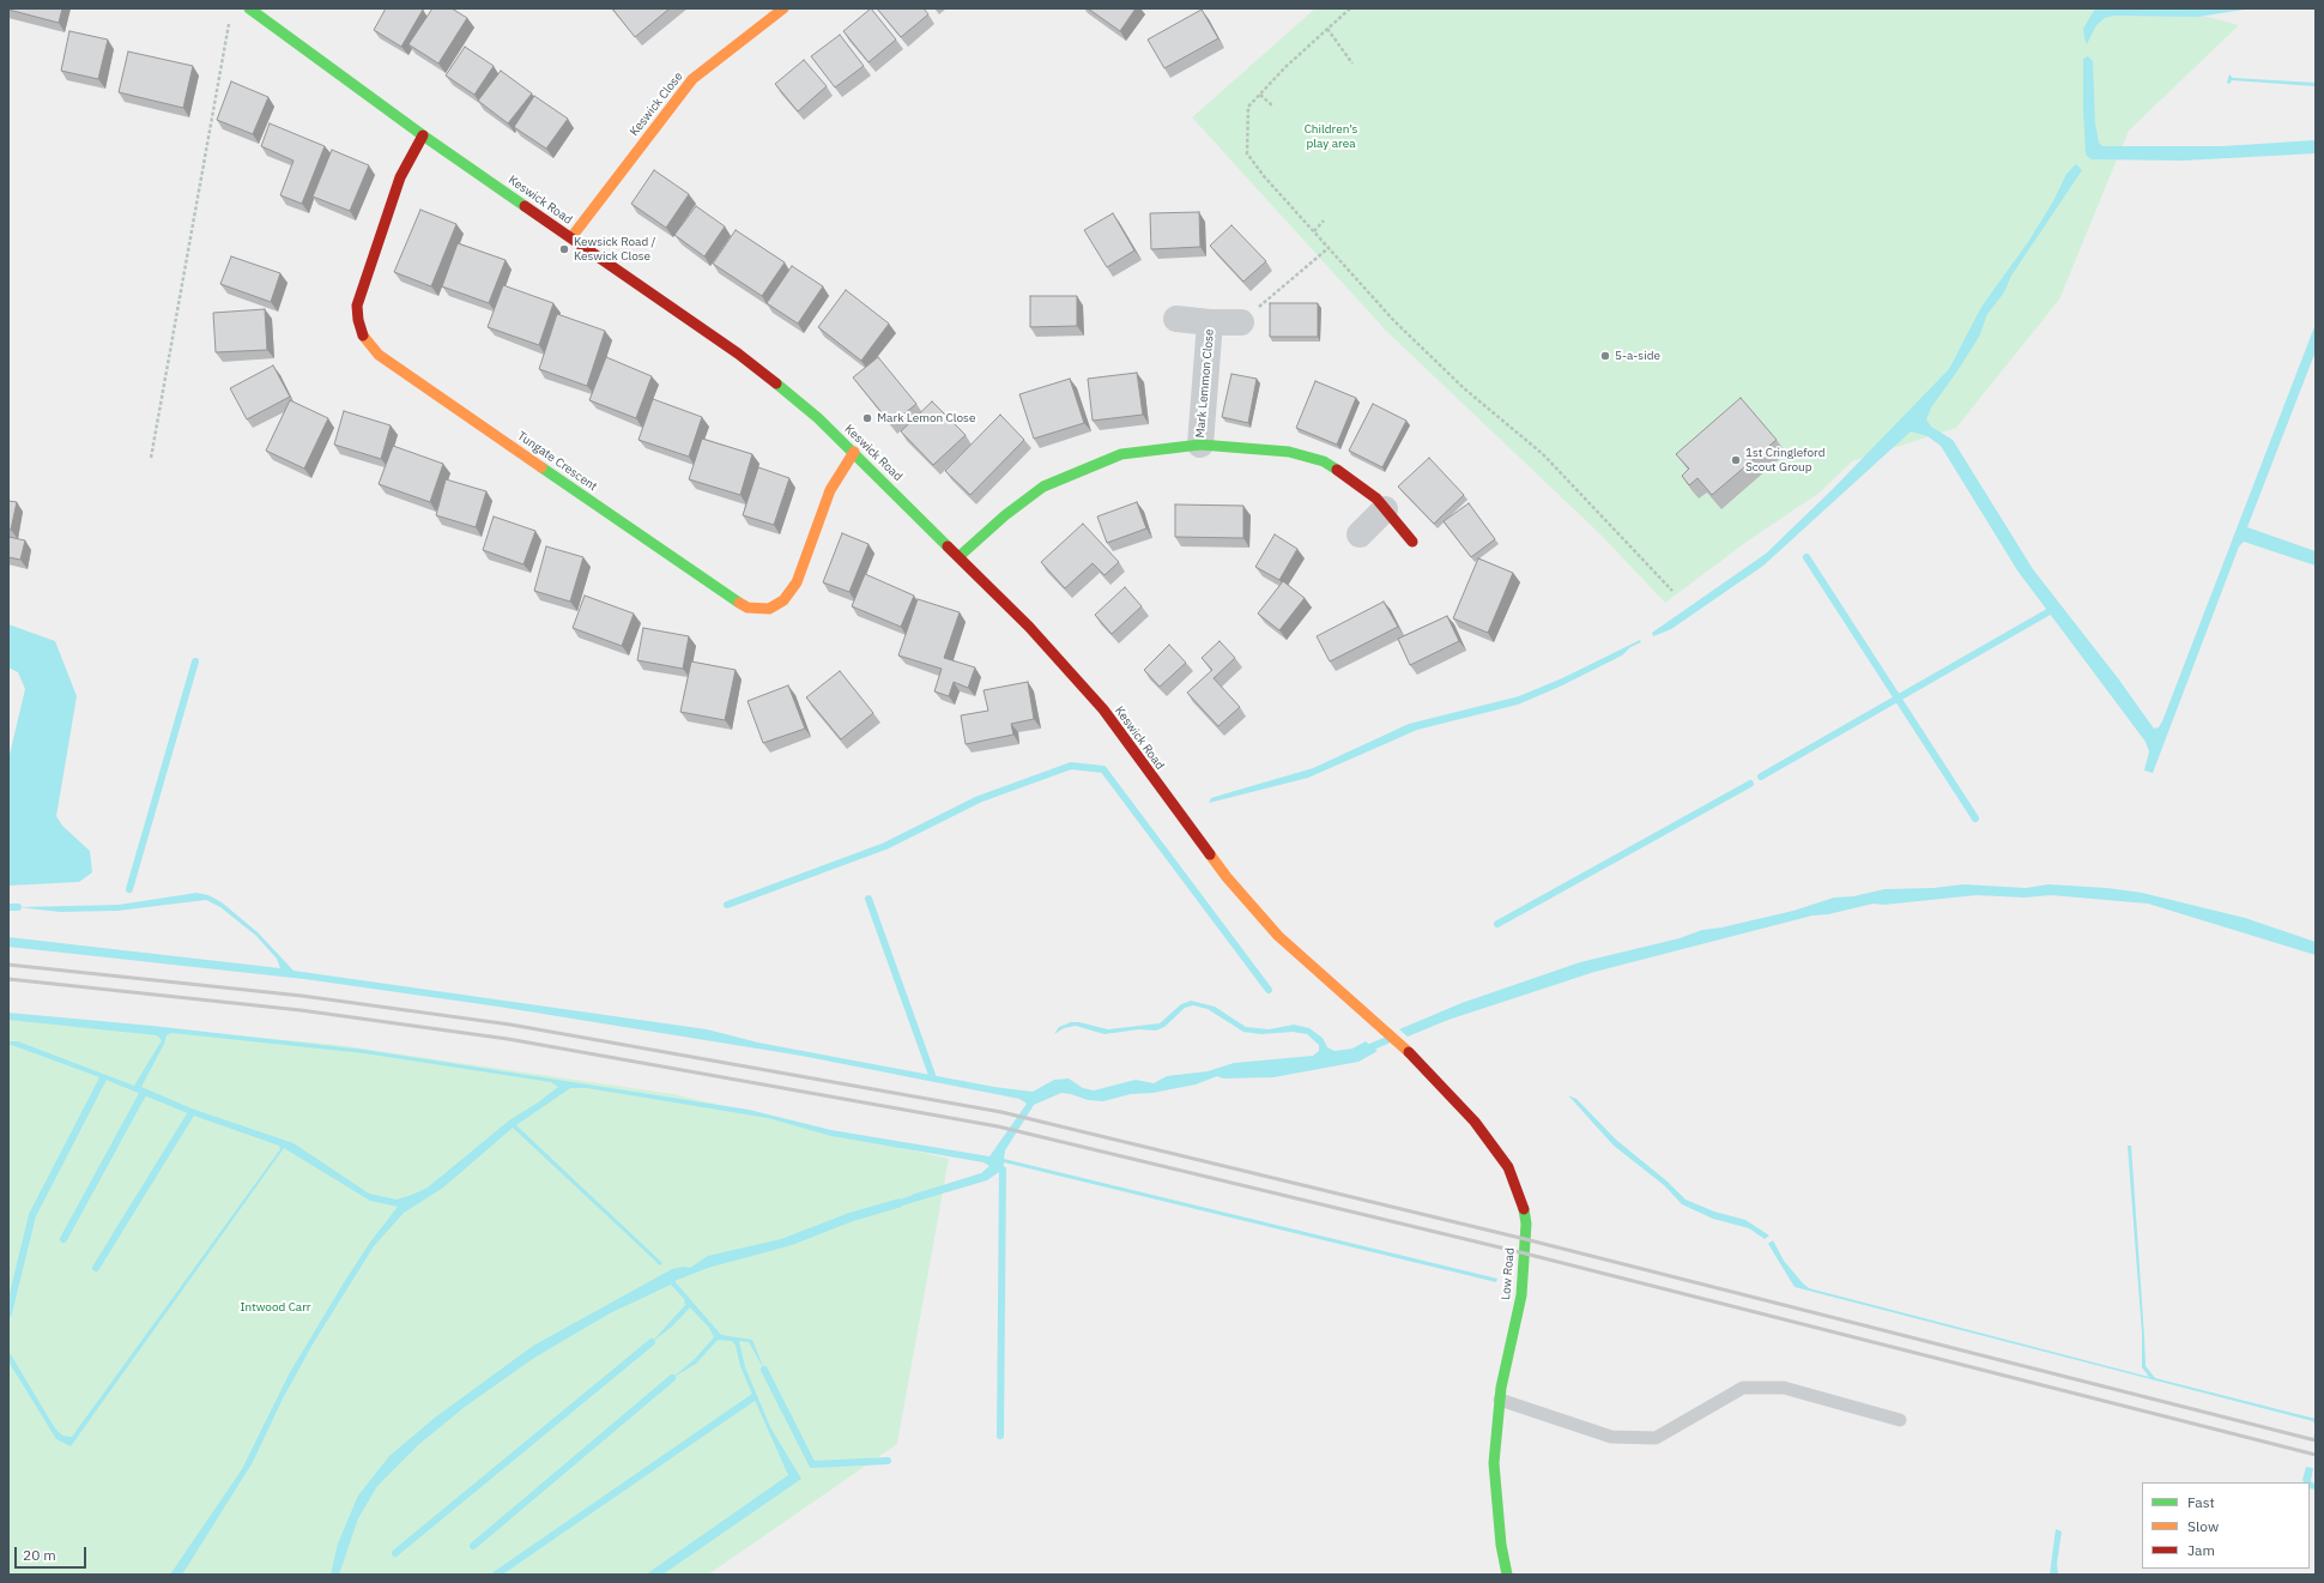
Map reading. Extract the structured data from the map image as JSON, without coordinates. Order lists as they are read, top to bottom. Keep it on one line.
{"streets":{"street":["Keswick Close","Keswick Road","Mark Lemmon Close","Tungate Crescent","Low Road"]},"crossings":[["Keswick Close","Keswick Road"],["Keswick Road","Mark Lemmon Close"],["Keswick Road","Tungate Crescent"],["Keswick Road","Low Road"]],"parks":["Children’s play area","Intwood Carr"],"places":["Kewsick Road / Keswick Close","5-a-side","Mark Lemon Close","1st Cringleford Scout Group"],"legend":["Fast","Slow","Jam"],"scale_bar":"20 m"}
